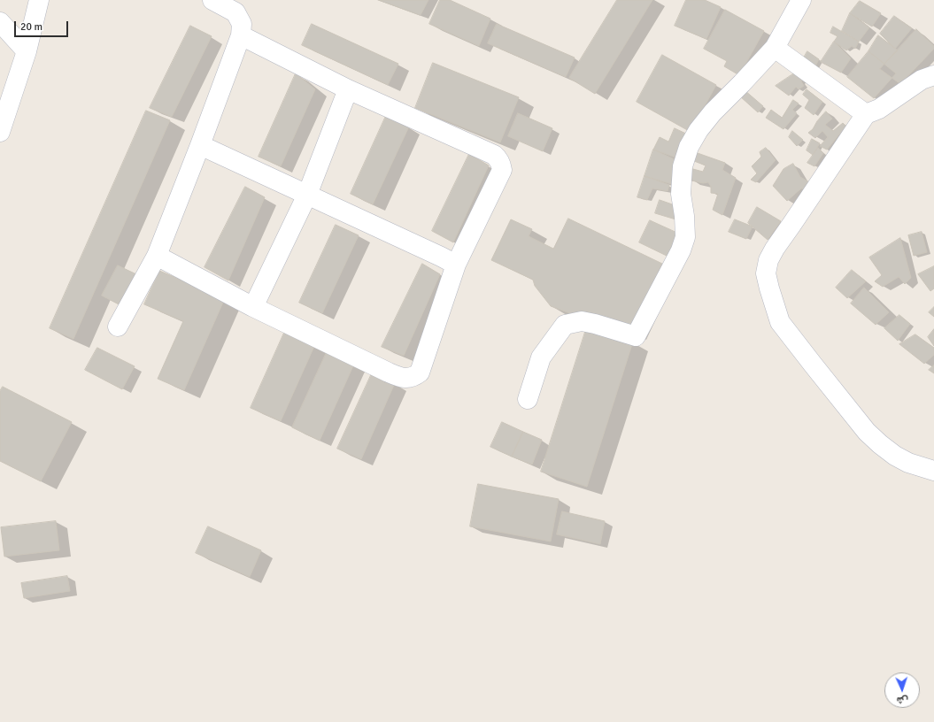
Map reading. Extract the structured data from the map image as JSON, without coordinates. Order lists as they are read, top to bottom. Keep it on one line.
{"scale_bar":"20 m","north":"bottom"}
